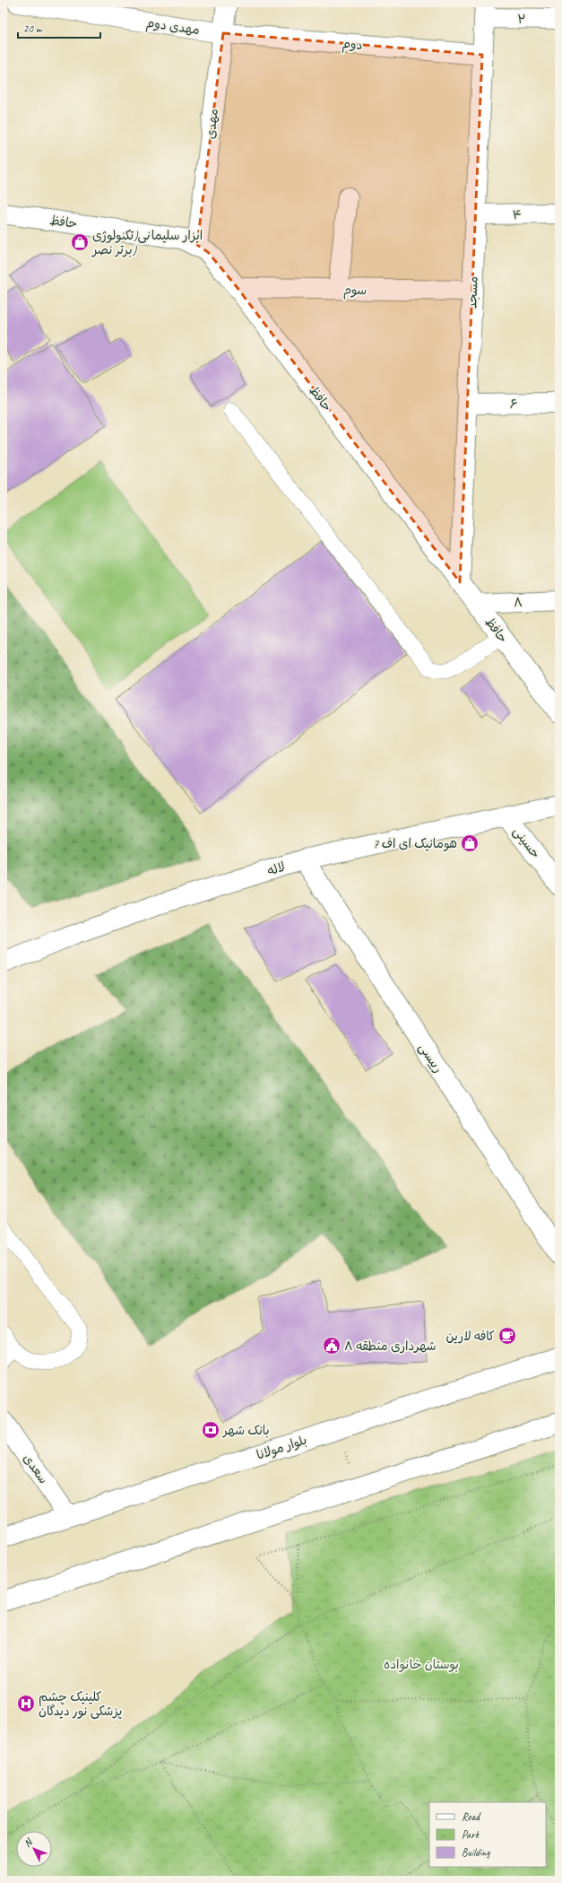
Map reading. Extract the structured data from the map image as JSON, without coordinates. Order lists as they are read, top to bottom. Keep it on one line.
{"streets":{"street":["۲","مهدی دوم","دوم","مهدی","۴","حافظ","سوم","مسجد","۶","۸","حسینی","لاله","رییسی","بلوار مولانا","سعدی"]},"crossings":[["۲","مسجد"],["مهدی دوم","دوم"],["مهدی دوم","مهدی"],["دوم","مهدی"],["دوم","مسجد"],["مهدی","حافظ"],["۴","مسجد"],["حافظ","سوم"],["حافظ","مسجد"],["حافظ","۸"],["سوم","مسجد"],["مسجد","۶"],["حسینی","لاله"],["لاله","رییسی"],["بلوار مولانا","سعدی"]],"parks":["بوستان خانواده"],"places":{"shop":["ابزار سلیمانی(تکنولوژی برتر نصر)","هومانیک ای اف 7"],"cafe":["کافه لارین"],"public building":["شهرداری منطقه ۸"],"bank":["بانک شهر"],"hospital":["کلینیک چشم پزشکی نور دیدگان"]},"legend":["Road","Park","Building"],"scale_bar":"20 m","north":"top left"}
